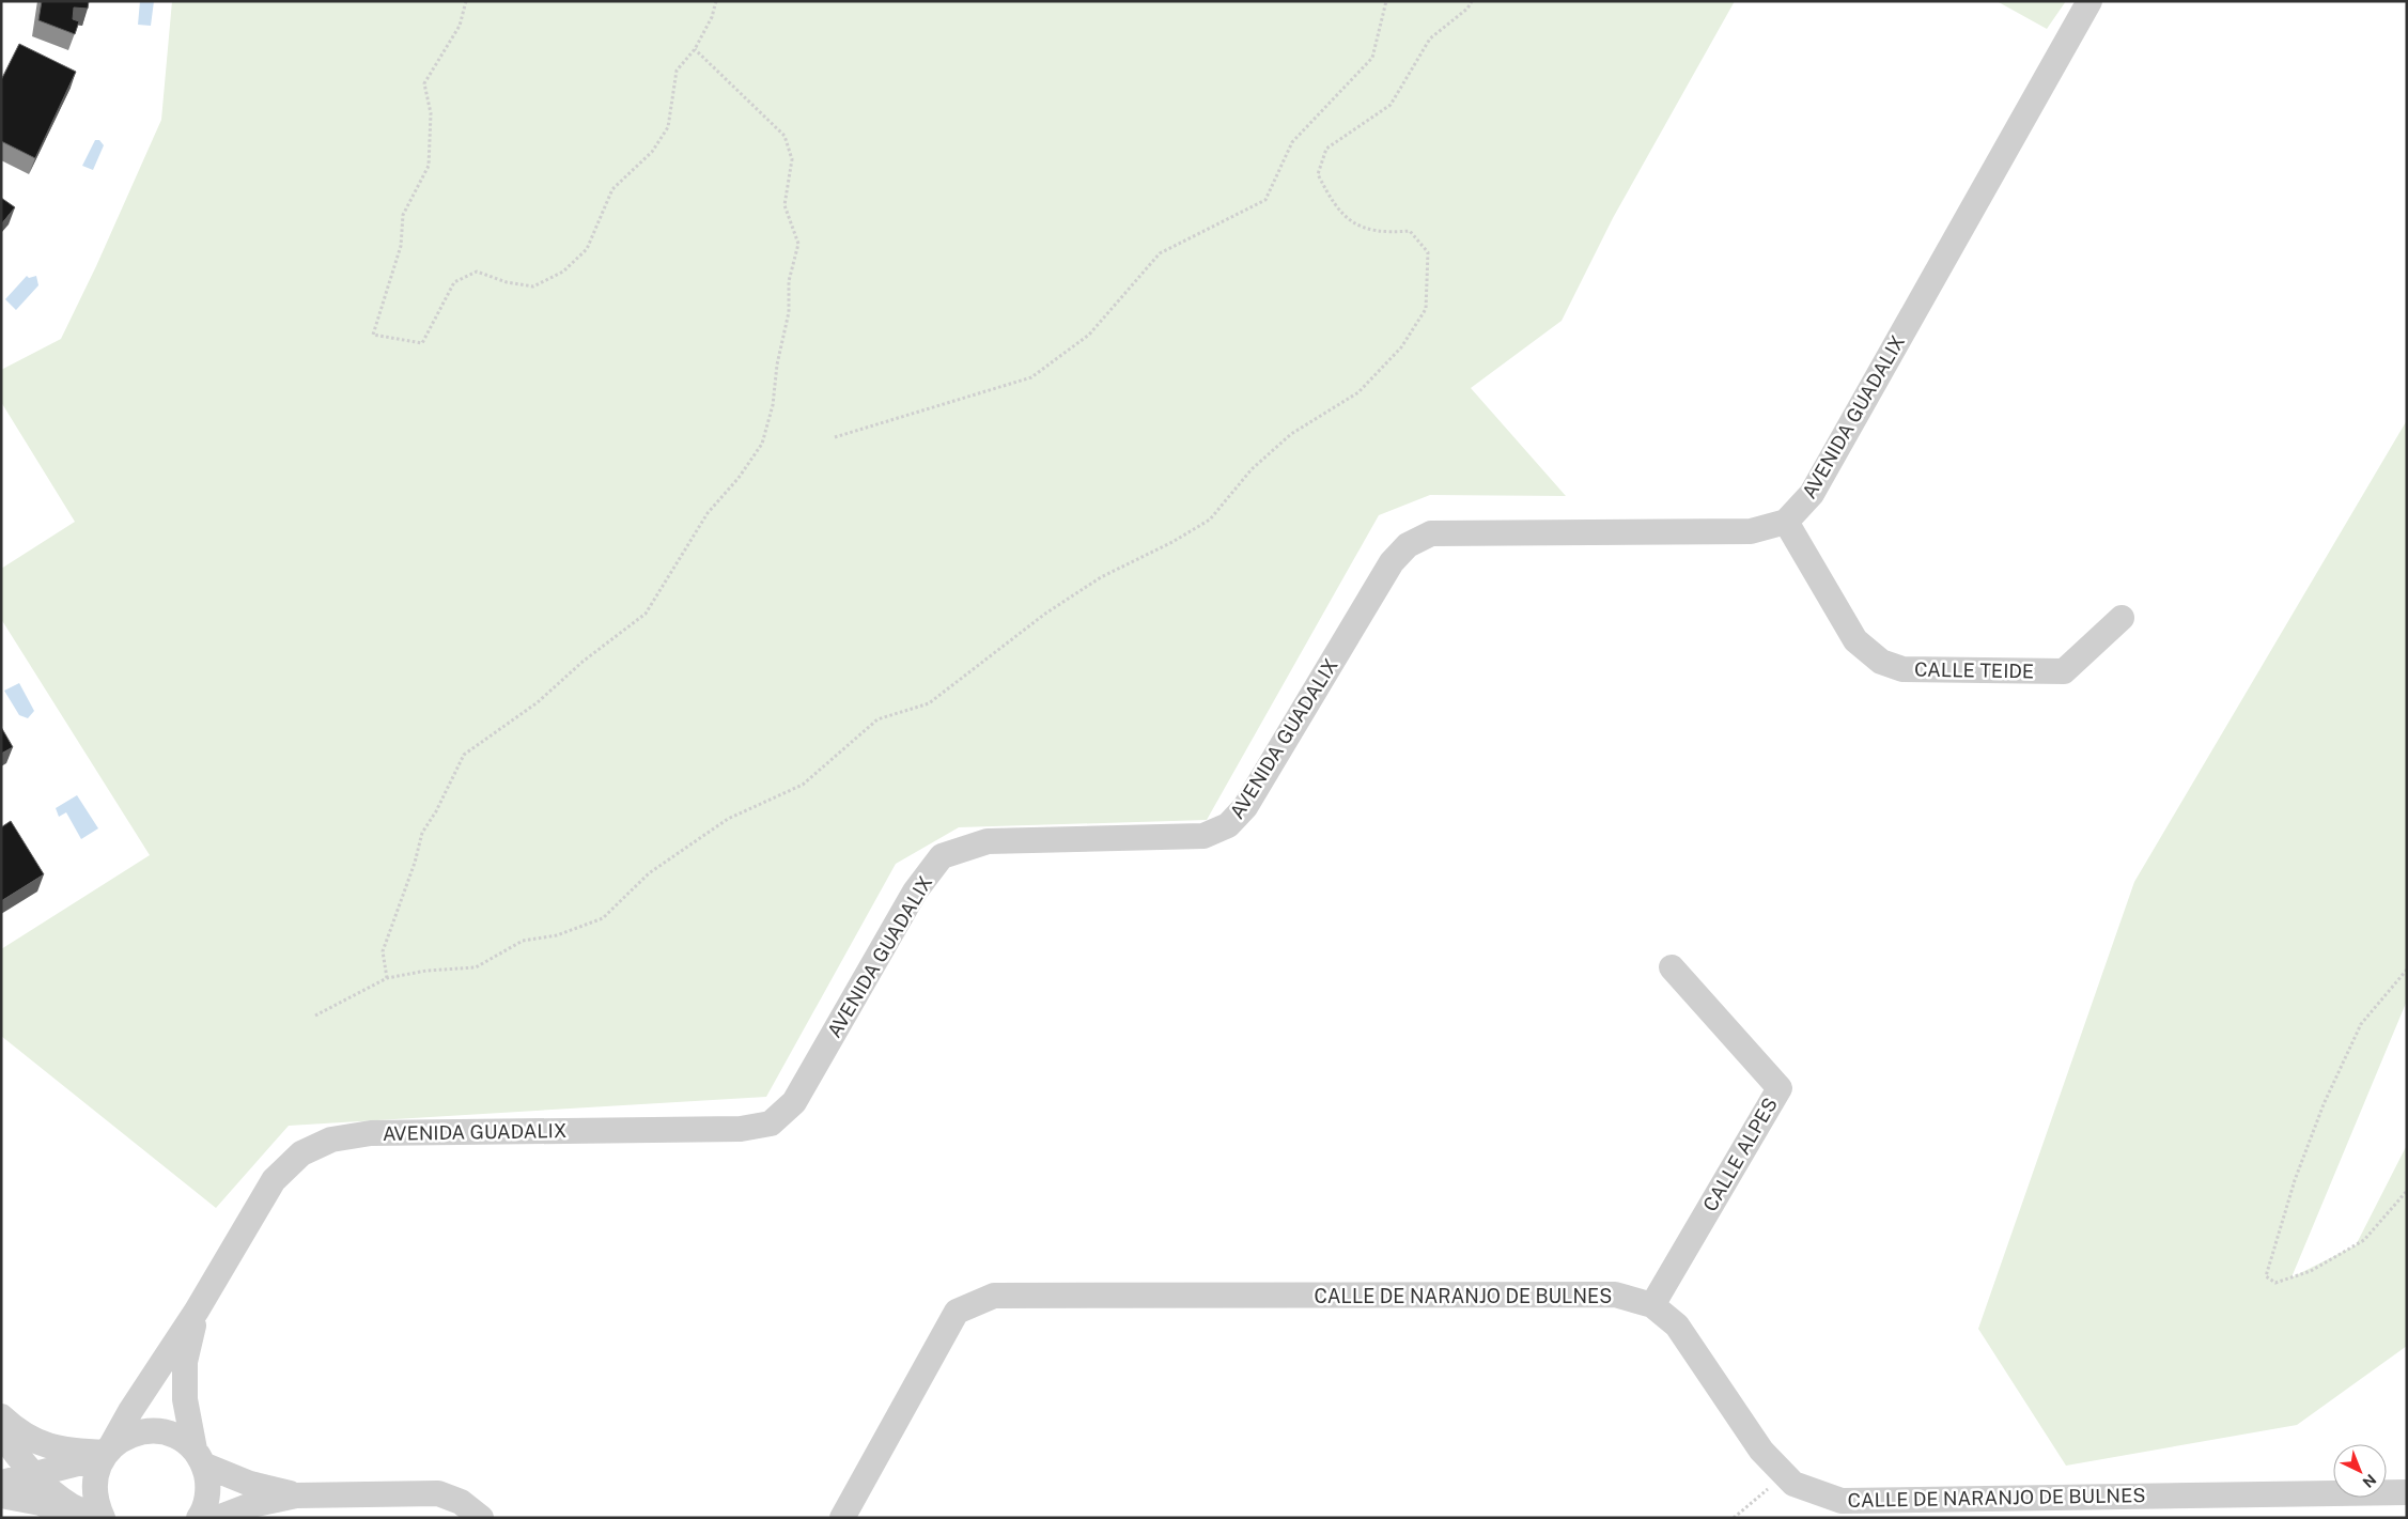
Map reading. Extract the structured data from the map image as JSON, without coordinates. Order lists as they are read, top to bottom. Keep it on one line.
{"streets":{"street":["AVENIDA GUADALIX","CALLE TEIDE","CALLE ALPES","CALLE DE NARANJO DE BULNES"]},"crossings":[["AVENIDA GUADALIX","CALLE TEIDE"],["CALLE ALPES","CALLE DE NARANJO DE BULNES"]],"north":"bottom right"}
